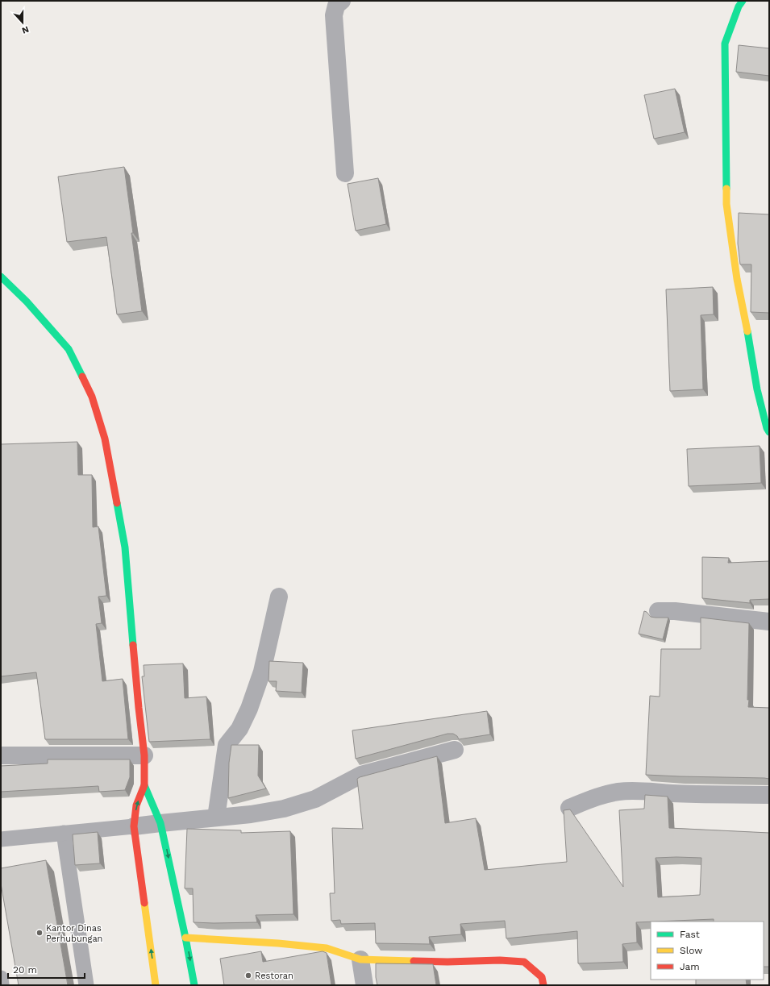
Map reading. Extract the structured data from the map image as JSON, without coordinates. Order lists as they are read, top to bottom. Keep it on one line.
{"places":["Kantor Dinas Perhubungan","Restoran"],"legend":["Fast","Slow","Jam"],"scale_bar":"20 m","north":"bottom"}
